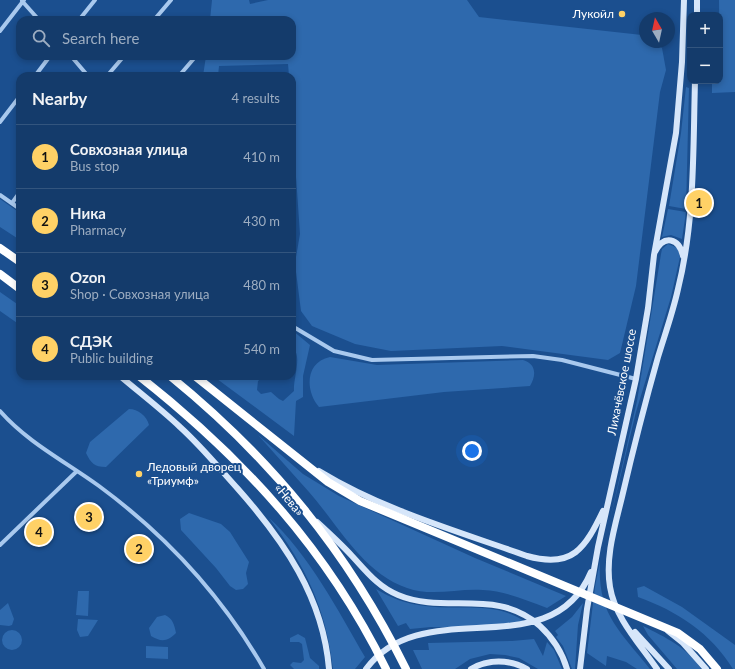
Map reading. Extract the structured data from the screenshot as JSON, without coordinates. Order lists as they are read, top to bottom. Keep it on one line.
{"streets":{"highway":["«Нева»"],"main road":["Лихачёвское шоссе"]},"places":["Лукойл","Ледовый дворец «Триумф»"],"north":"top","page":{"map_buttons":["+","−"],"search":"Search here","heading":["Nearby","4 results"],"list":[{"mark":"1","name":"Совхозная улица","note":"Bus stop","value":"410 m"},{"mark":"2","name":"Ника","note":"Pharmacy","value":"430 m"},{"mark":"3","name":"Ozon","note":"Shop · Совхозная улица","value":"480 m"},{"mark":"4","name":"СДЭК","note":"Public building","value":"540 m"}],"pins":["1","3","4","2"]}}
